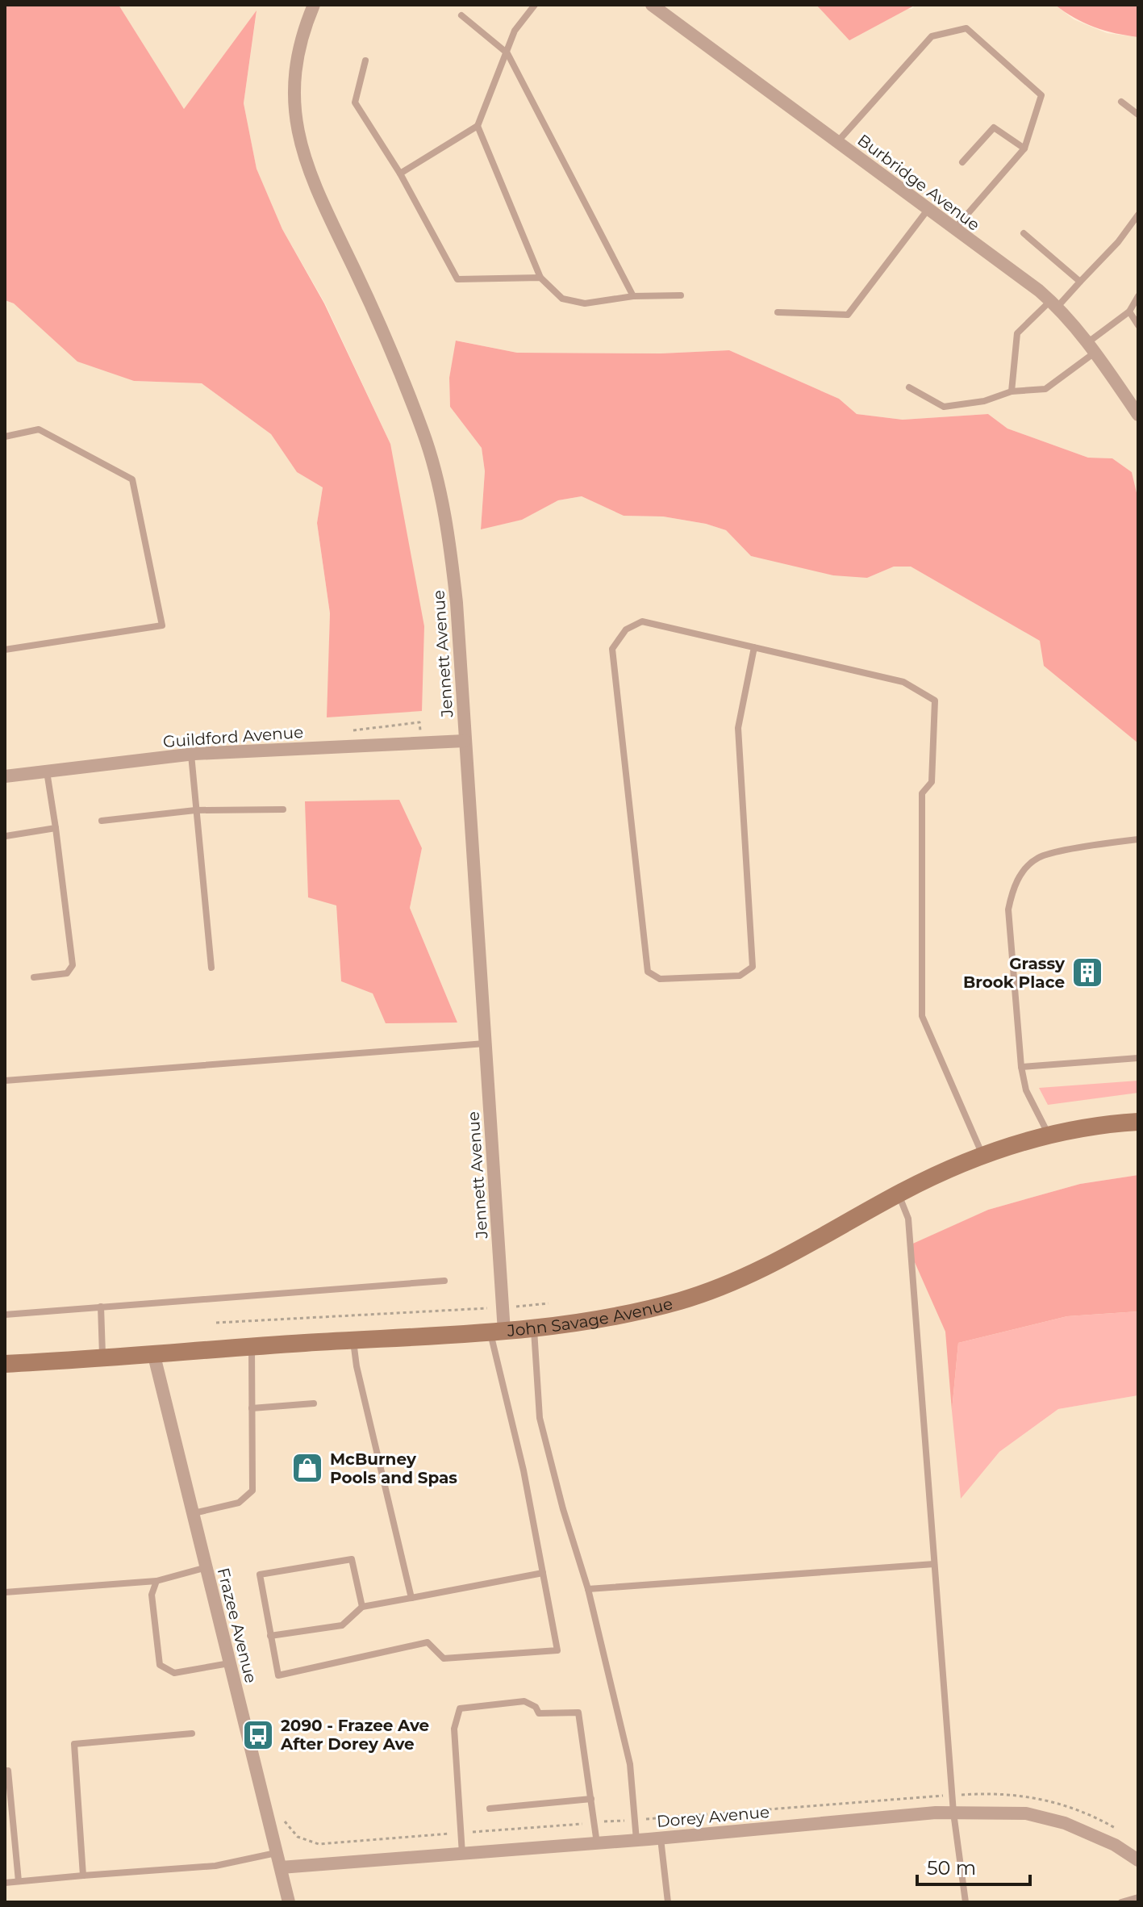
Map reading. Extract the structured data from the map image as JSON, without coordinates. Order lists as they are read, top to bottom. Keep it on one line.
{"streets":{"main road":["John Savage Avenue"],"street":["Burbridge Avenue","Jennett Avenue","Guildford Avenue","Frazee Avenue","Dorey Avenue"]},"crossings":[["Jennett Avenue","Guildford Avenue"],["Jennett Avenue","John Savage Avenue"],["John Savage Avenue","Frazee Avenue"],["Frazee Avenue","Dorey Avenue"]],"places":{"building":["Grassy Brook Place"],"shop":["McBurney Pools and Spas"],"bus stop":["2090 - Frazee Ave After Dorey Ave"]},"scale_bar":"50 m"}
